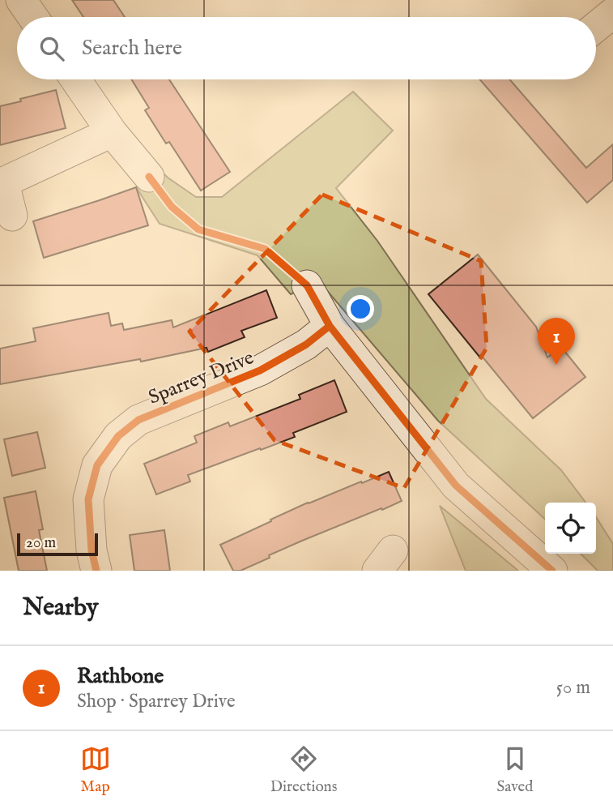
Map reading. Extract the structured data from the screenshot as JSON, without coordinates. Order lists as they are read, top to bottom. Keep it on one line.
{"streets":{"street":["Sparrey Drive"]},"scale_bar":"20 m","page":{"search":"Search here","pins":"1","scale":"20 m","heading":"Nearby","list":[{"mark":"1","name":"Rathbone","note":"Shop · Sparrey Drive","value":"50 m"}],"nav":["Map","Directions","Saved"]}}
